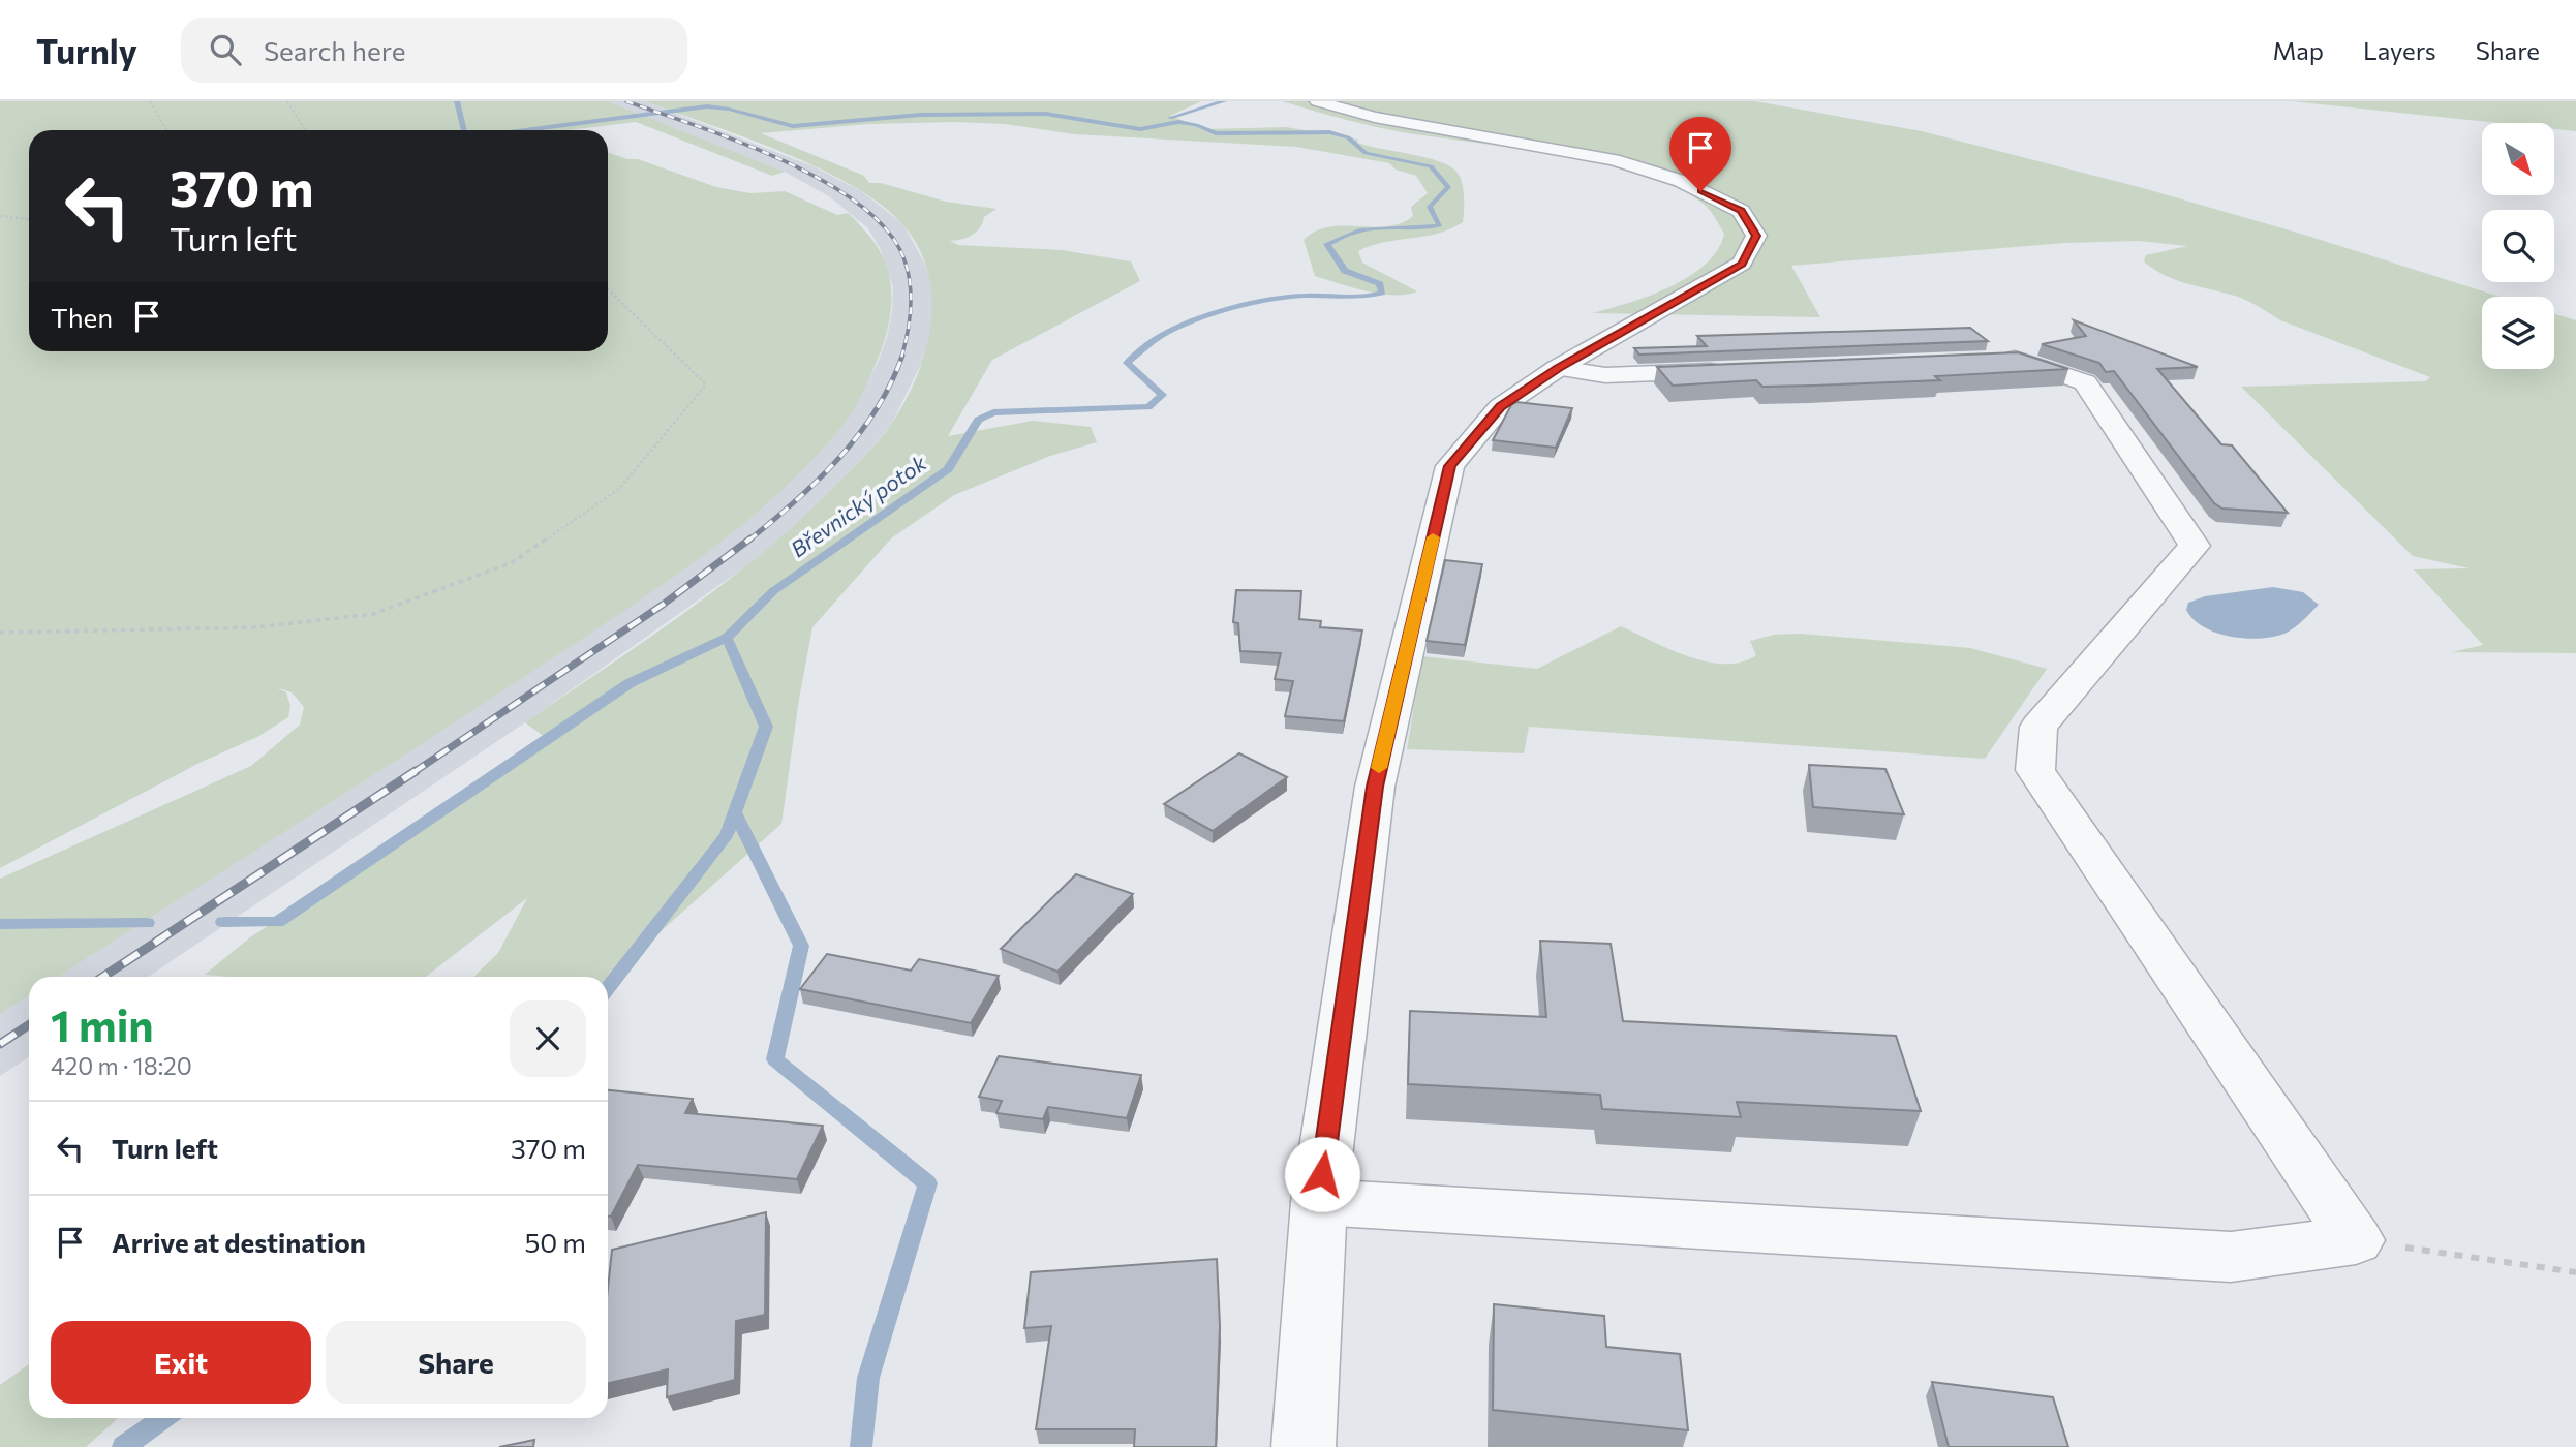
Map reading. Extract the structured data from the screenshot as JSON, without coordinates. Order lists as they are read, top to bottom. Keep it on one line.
{"water":["Břevnický potok"],"north":"bottom right","page":{"header":"Turnly","search":"Search here","nav":["Map","Layers","Share"],"turn":["370 m","Turn left"],"then":"Then","heading":["1 min","420 m · 18:20"],"list":[{"name":"Turn left","value":"370 m"},{"name":"Arrive at destination","value":"50 m"}],"buttons":["Exit","Share"]}}
